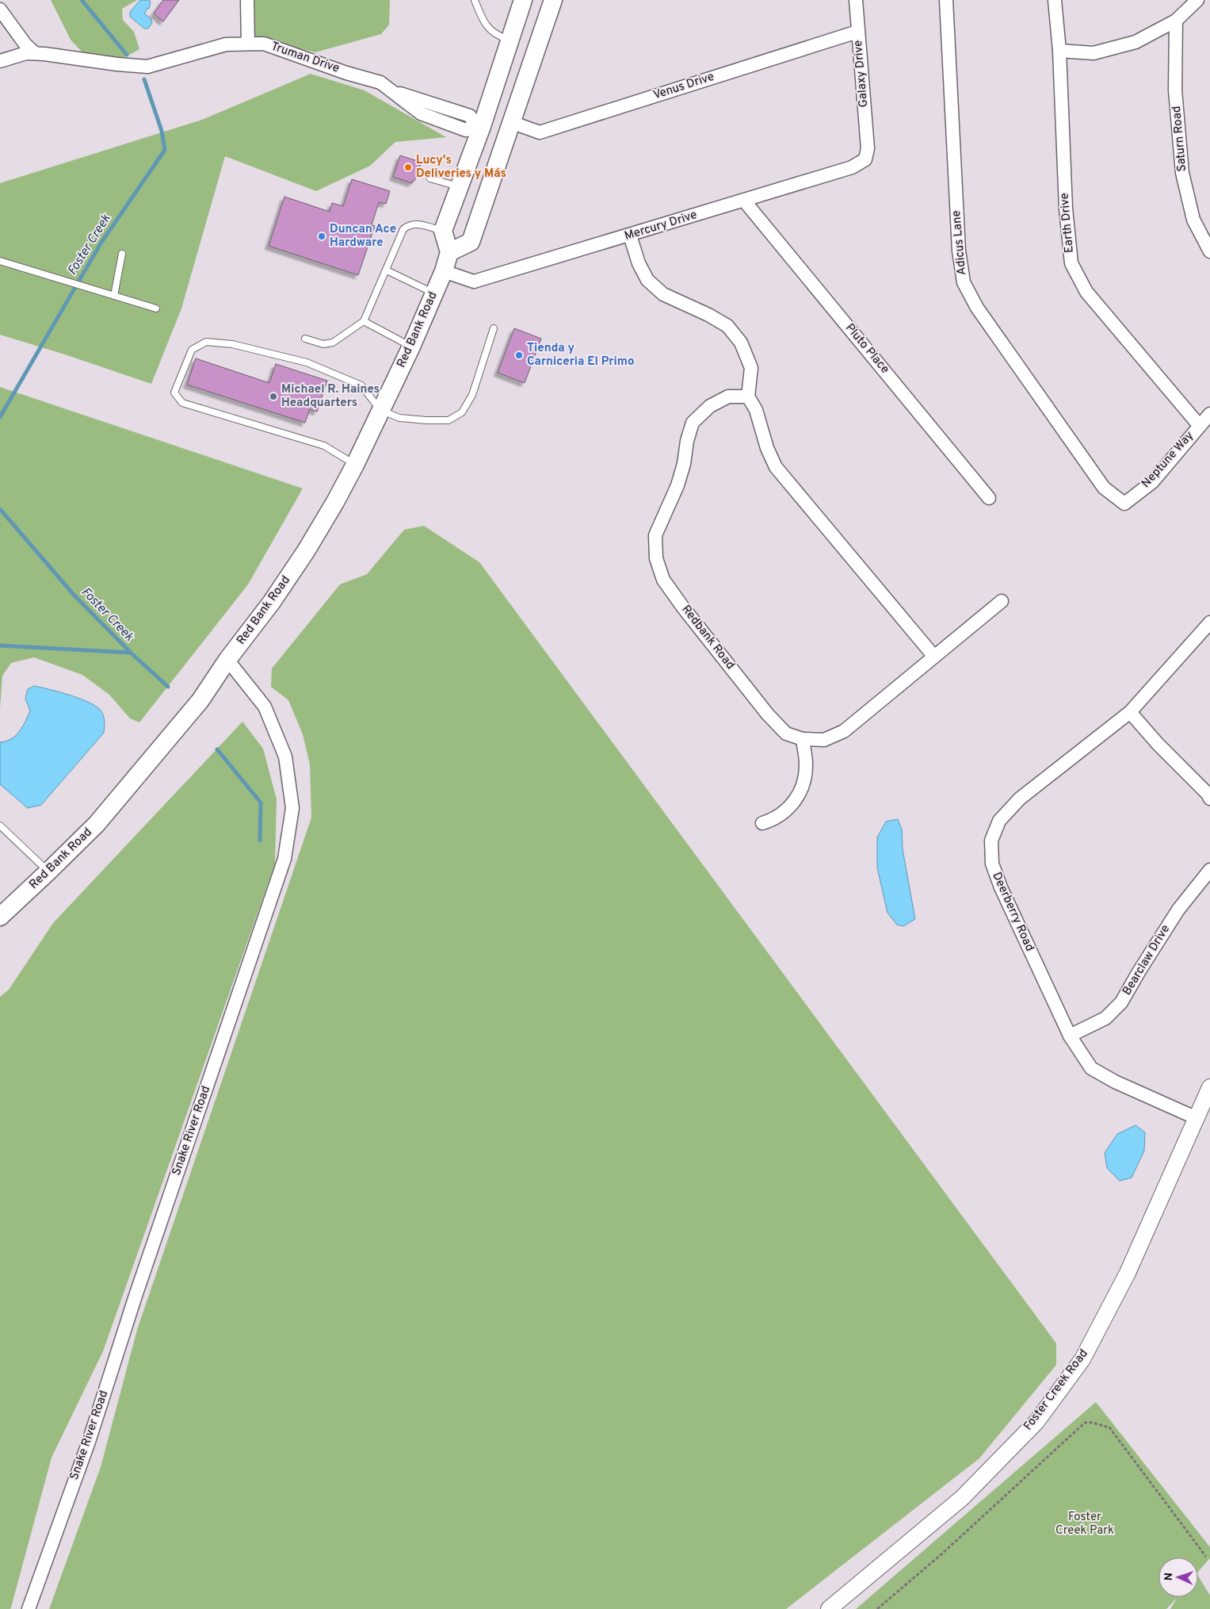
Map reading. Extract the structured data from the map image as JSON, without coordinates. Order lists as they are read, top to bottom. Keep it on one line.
{"streets":{"main road":["Red Bank Road"],"street":["Truman Drive","Galaxy Drive","Venus Drive","Saturn Road","Earth Drive","Mercury Drive","Adicus Lane","Pluto Place","Neptune Way","Redbank Road","Deerberry Road","Bearclaw Drive","Snake River Road","Foster Creek Road"]},"crossings":[["Galaxy Drive","Venus Drive"],["Galaxy Drive","Mercury Drive"],["Earth Drive","Neptune Way"],["Mercury Drive","Red Bank Road"],["Mercury Drive","Pluto Place"],["Adicus Lane","Neptune Way"],["Red Bank Road","Snake River Road"],["Deerberry Road","Bearclaw Drive"],["Deerberry Road","Foster Creek Road"]],"water":["Foster Creek"],"parks":["Foster Creek Park"],"places":["Lucy's Deliveries y Más","Duncan Ace Hardware","Tienda y Carniceria El Primo","Michael R. Haines Headquarters"],"north":"left"}
